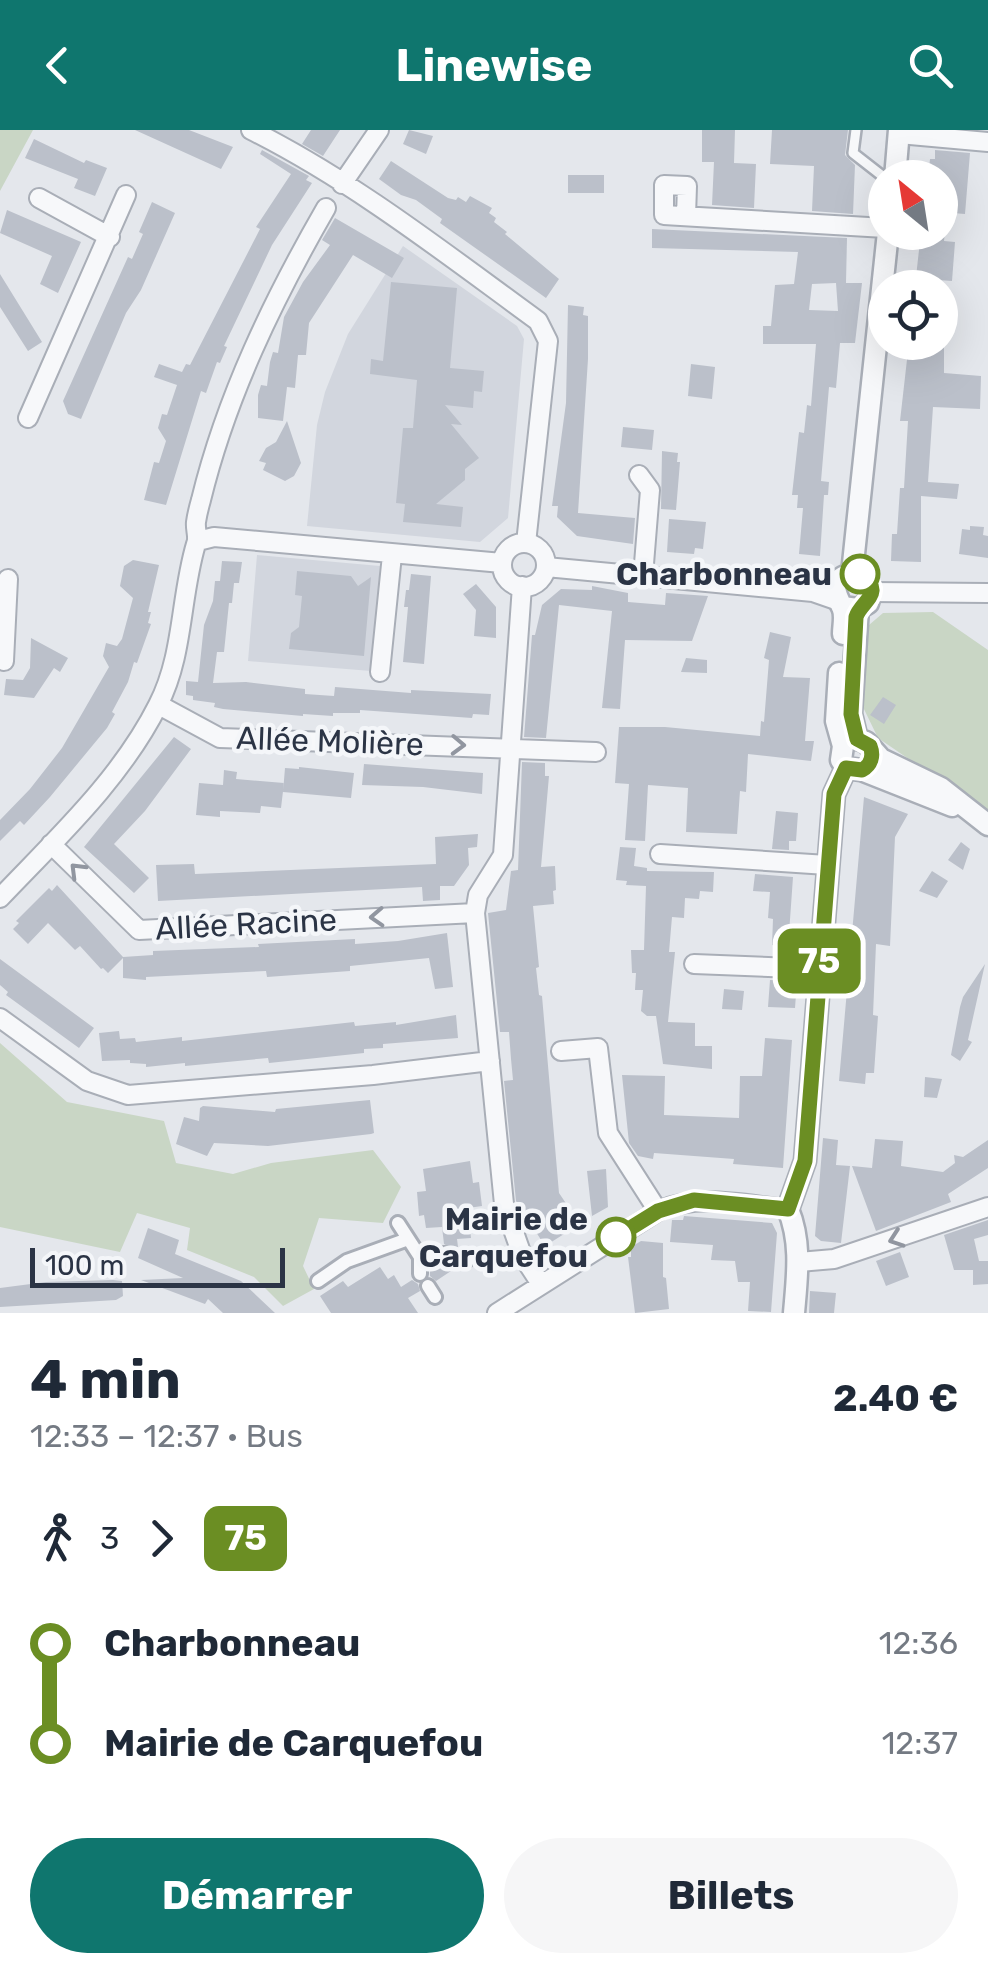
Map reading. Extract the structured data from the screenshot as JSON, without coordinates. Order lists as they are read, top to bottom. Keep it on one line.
{"streets":{"street":["Allée Molière","Allée Racine"]},"one_way":["Allée Molière"],"places":["Charbonneau","Mairie de Carquefou"],"lines":["bus line 75"],"scale_bar":"100 m","north":"top left","page":{"header":"Linewise","on_map":"75","scale":"100 m","heading":["4 min","12:33 – 12:37 · Bus","2.40 €"],"legs":["3","75"],"list":[{"name":"Charbonneau","value":"12:36"},{"name":"Mairie de Carquefou","value":"12:37"}],"buttons":["Démarrer","Billets"]}}
